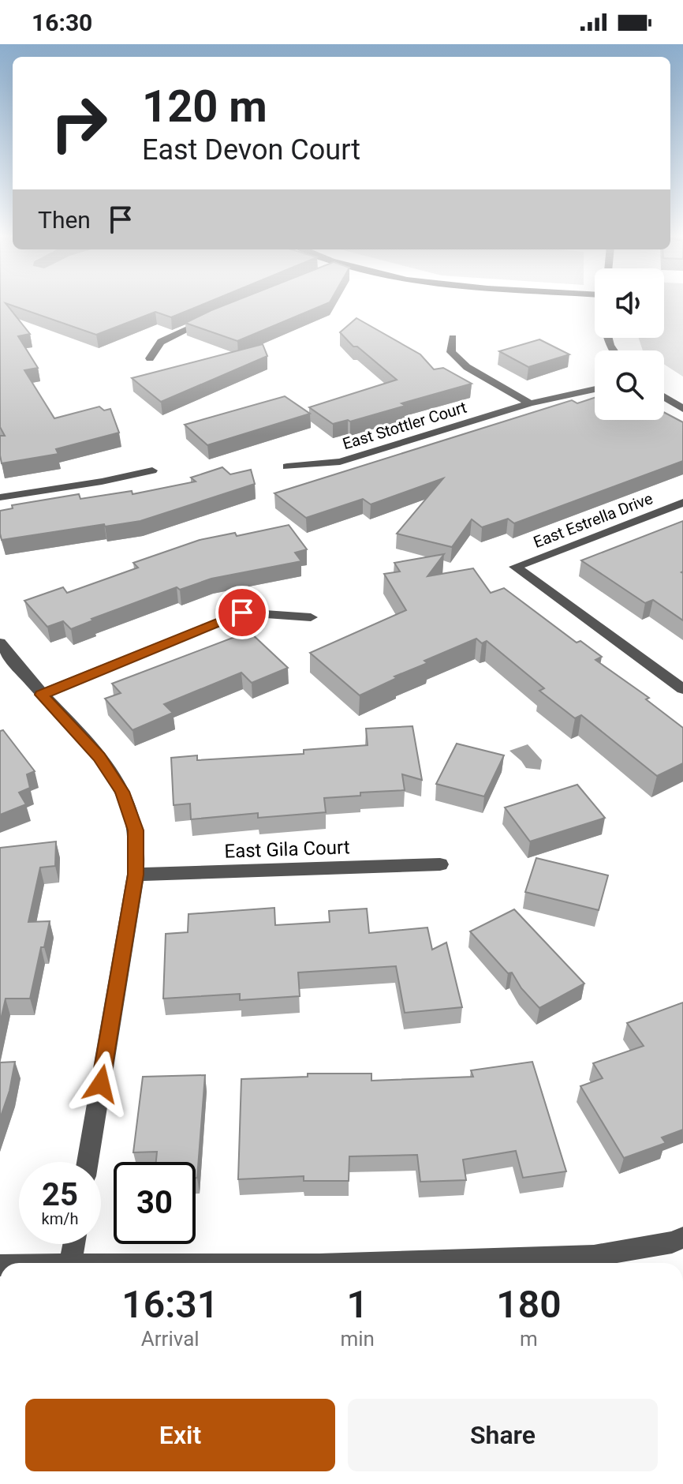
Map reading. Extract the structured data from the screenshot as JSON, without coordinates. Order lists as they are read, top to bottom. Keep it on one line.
{"streets":{"street":["East Stottler Court","East Estrella Drive","East Gila Court"]},"page":{"status":"16:30","turn":["120 m","East Devon Court"],"then":"Then","speed":"25 km/h","limit":"30","eta":["16:31","Arrival","1","min","180","m"],"buttons":["Exit","Share"]}}
